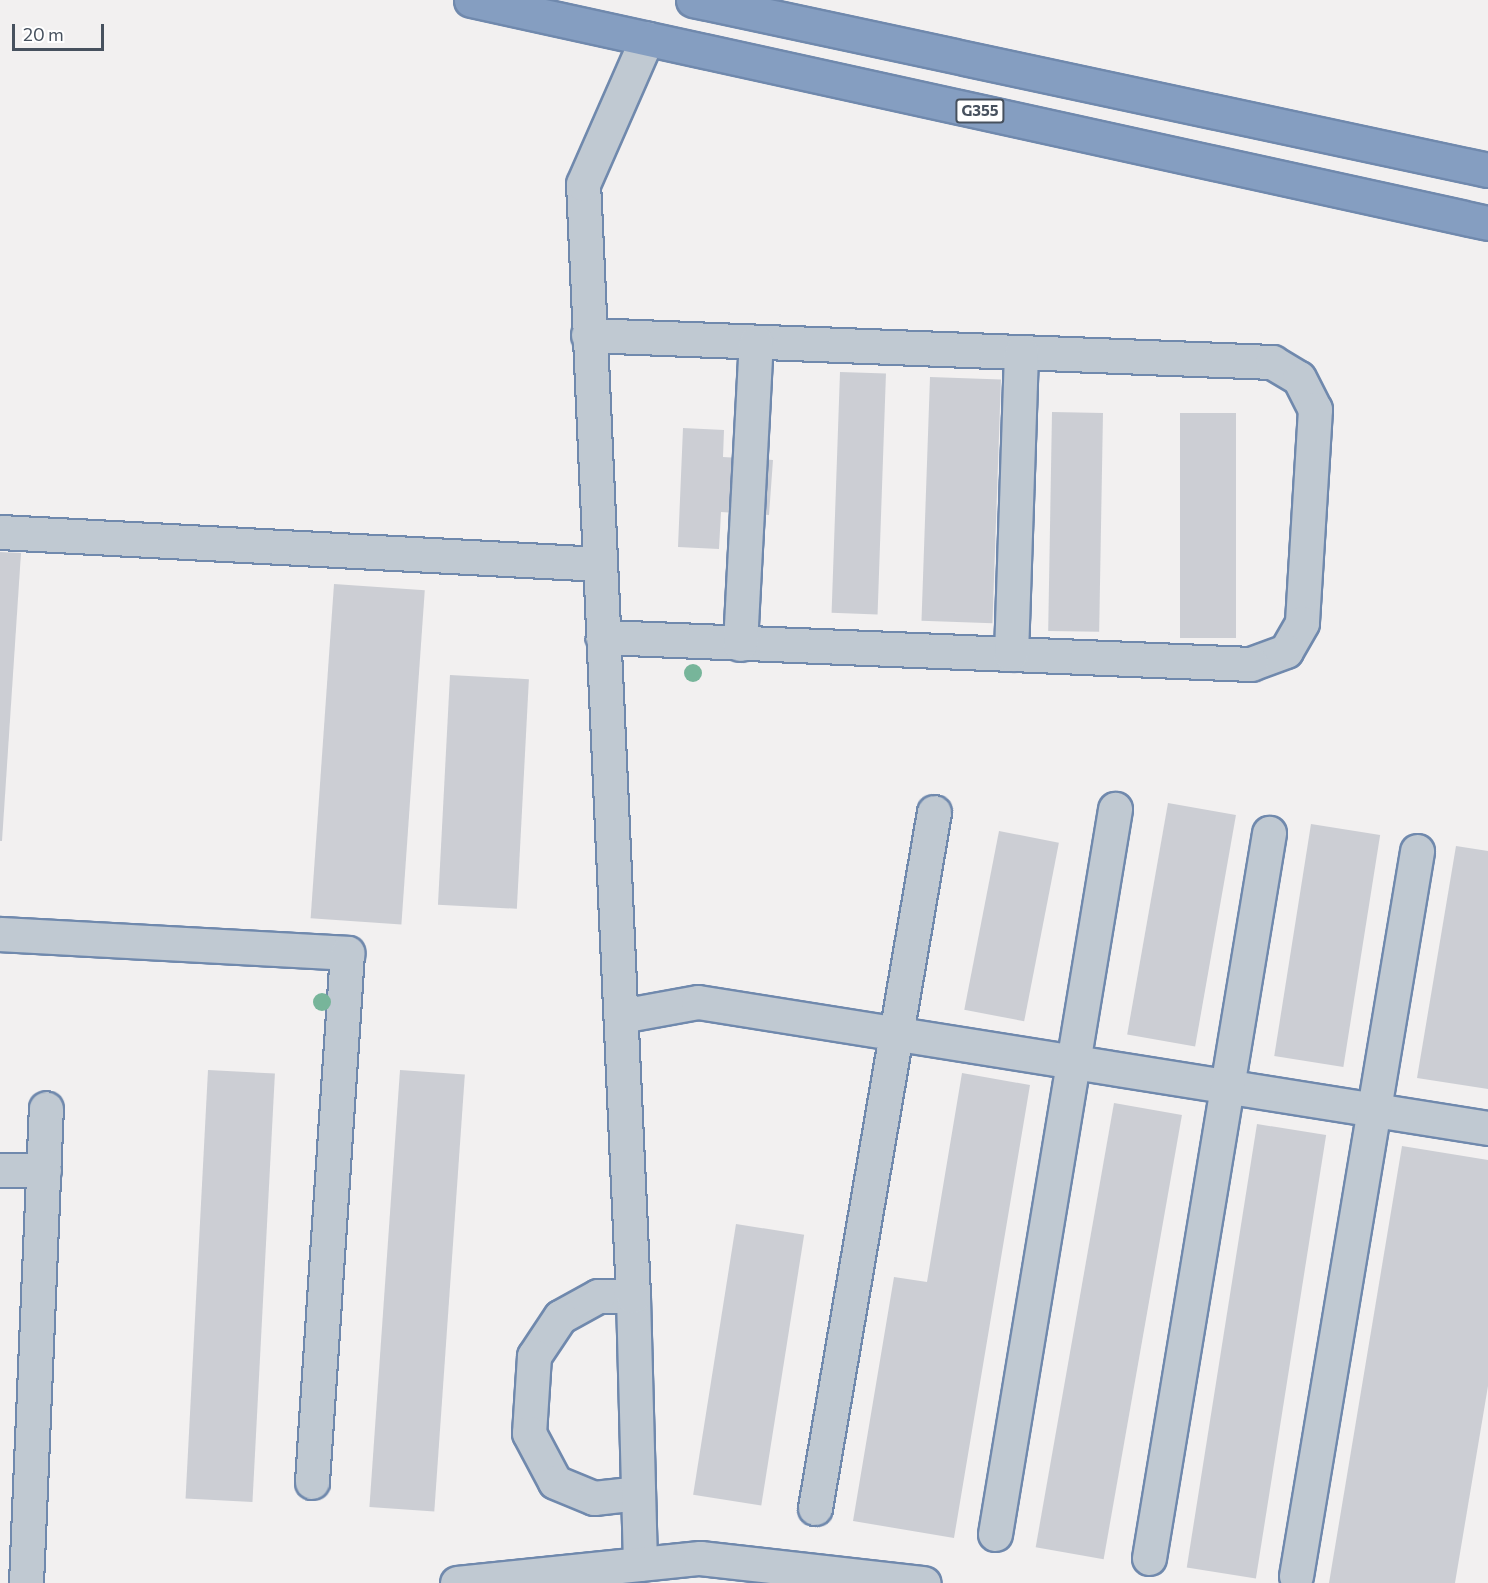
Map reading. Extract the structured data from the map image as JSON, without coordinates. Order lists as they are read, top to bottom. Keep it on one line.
{"streets":{"highway":["G355"]},"scale_bar":"20 m"}
